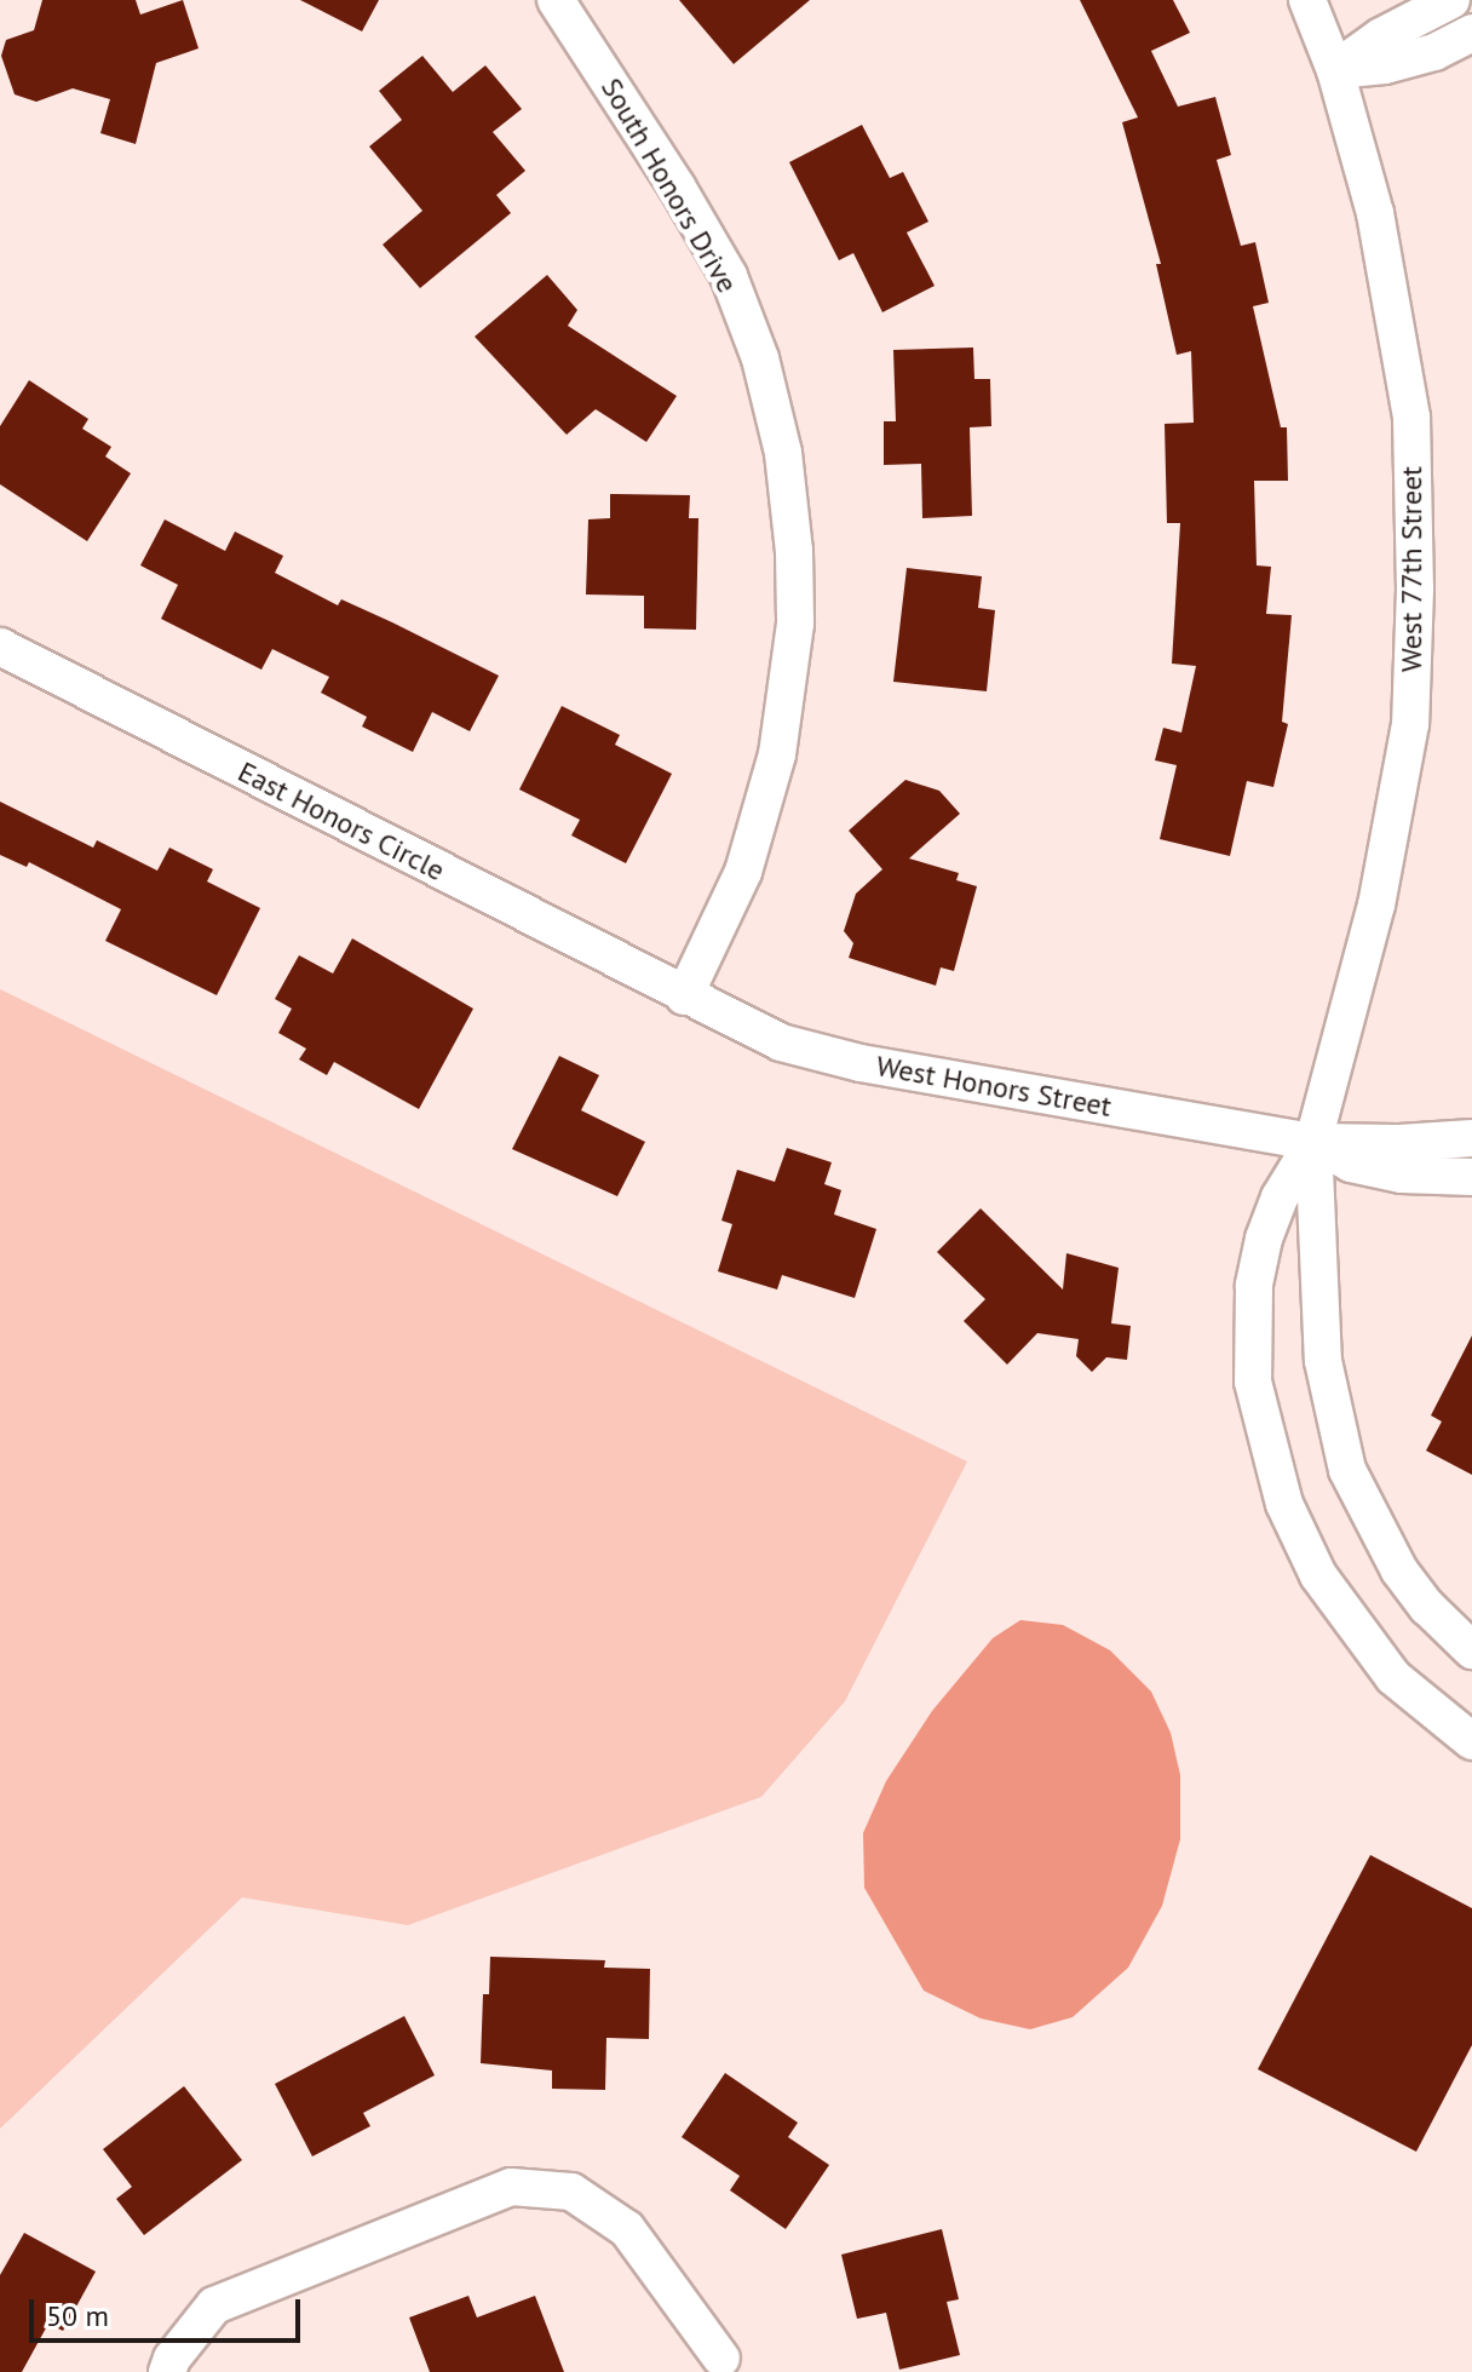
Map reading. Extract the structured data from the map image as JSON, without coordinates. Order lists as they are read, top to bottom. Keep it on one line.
{"streets":{"street":["South Honors Drive","West 77th Street","East Honors Circle","West Honors Street"]},"crossings":[["South Honors Drive","East Honors Circle"],["South Honors Drive","West Honors Street"],["West 77th Street","West Honors Street"],["East Honors Circle","West Honors Street"]],"scale_bar":"50 m"}
